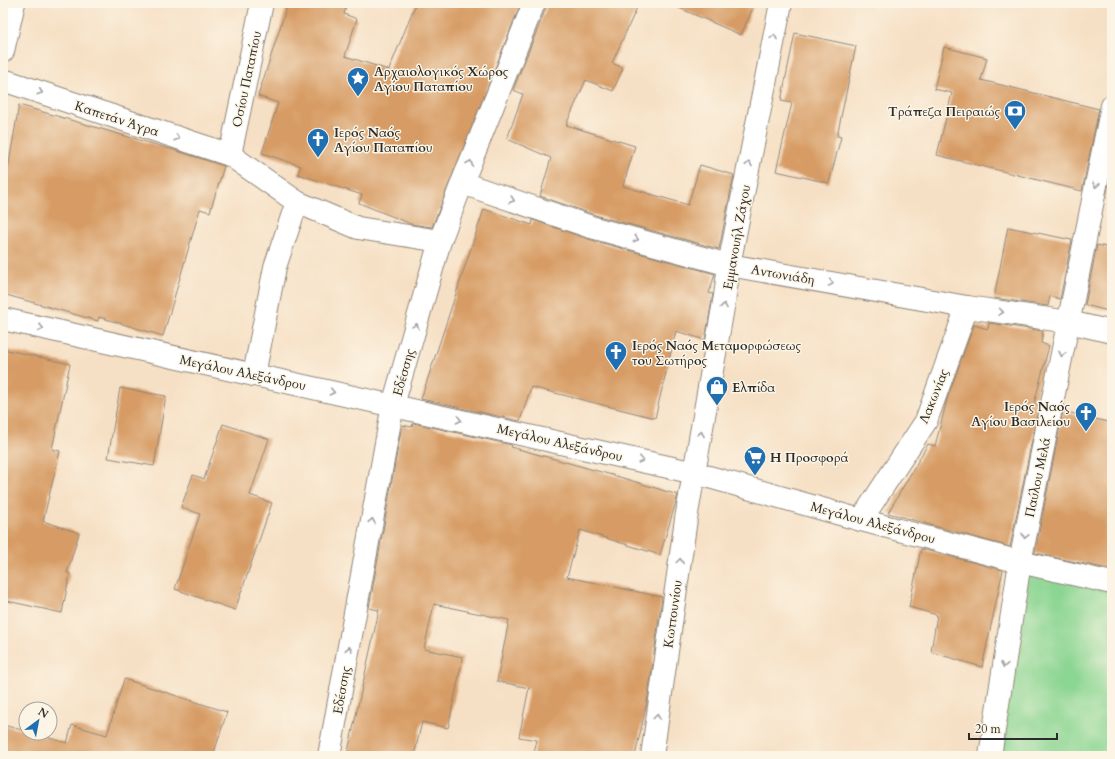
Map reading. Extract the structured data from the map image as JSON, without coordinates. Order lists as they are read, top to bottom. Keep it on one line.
{"streets":{"street":["Οσίου Παταπίου","Καπετάν Άγρα","Εμμανουήλ Ζάχου","Αντωνιάδη","Μεγάλου Αλεξάνδρου","Εδέσσης","Λακωνίας","Παύλου Μελά","Κωττουνίου"]},"crossings":[["Οσίου Παταπίου","Καπετάν Άγρα"],["Καπετάν Άγρα","Εδέσσης"],["Εμμανουήλ Ζάχου","Αντωνιάδη"],["Εμμανουήλ Ζάχου","Μεγάλου Αλεξάνδρου"],["Εμμανουήλ Ζάχου","Κωττουνίου"],["Αντωνιάδη","Εδέσσης"],["Αντωνιάδη","Λακωνίας"],["Αντωνιάδη","Παύλου Μελά"],["Μεγάλου Αλεξάνδρου","Εδέσσης"],["Μεγάλου Αλεξάνδρου","Λακωνίας"],["Μεγάλου Αλεξάνδρου","Παύλου Μελά"],["Μεγάλου Αλεξάνδρου","Κωττουνίου"]],"one_way":["Καπετάν Άγρα","Εμμανουήλ Ζάχου","Αντωνιάδη","Μεγάλου Αλεξάνδρου","Εδέσσης","Παύλου Μελά","Κωττουνίου"],"places":{"place":["Αρχαιολογικός Χώρος Αγίου Παταπίου"],"bank":["Τράπεζα Πειραιώς"],"church":["Ιερός Ναός Αγίου Παταπίου","Ιερός Ναός Μεταμορφώσεως του Σωτήρος","Ιερός Ναός Αγίου Βασιλείου"],"shop":["Ελπίδα"],"supermarket":["Η Προσφορά"]},"scale_bar":"20 m","north":"top right"}
